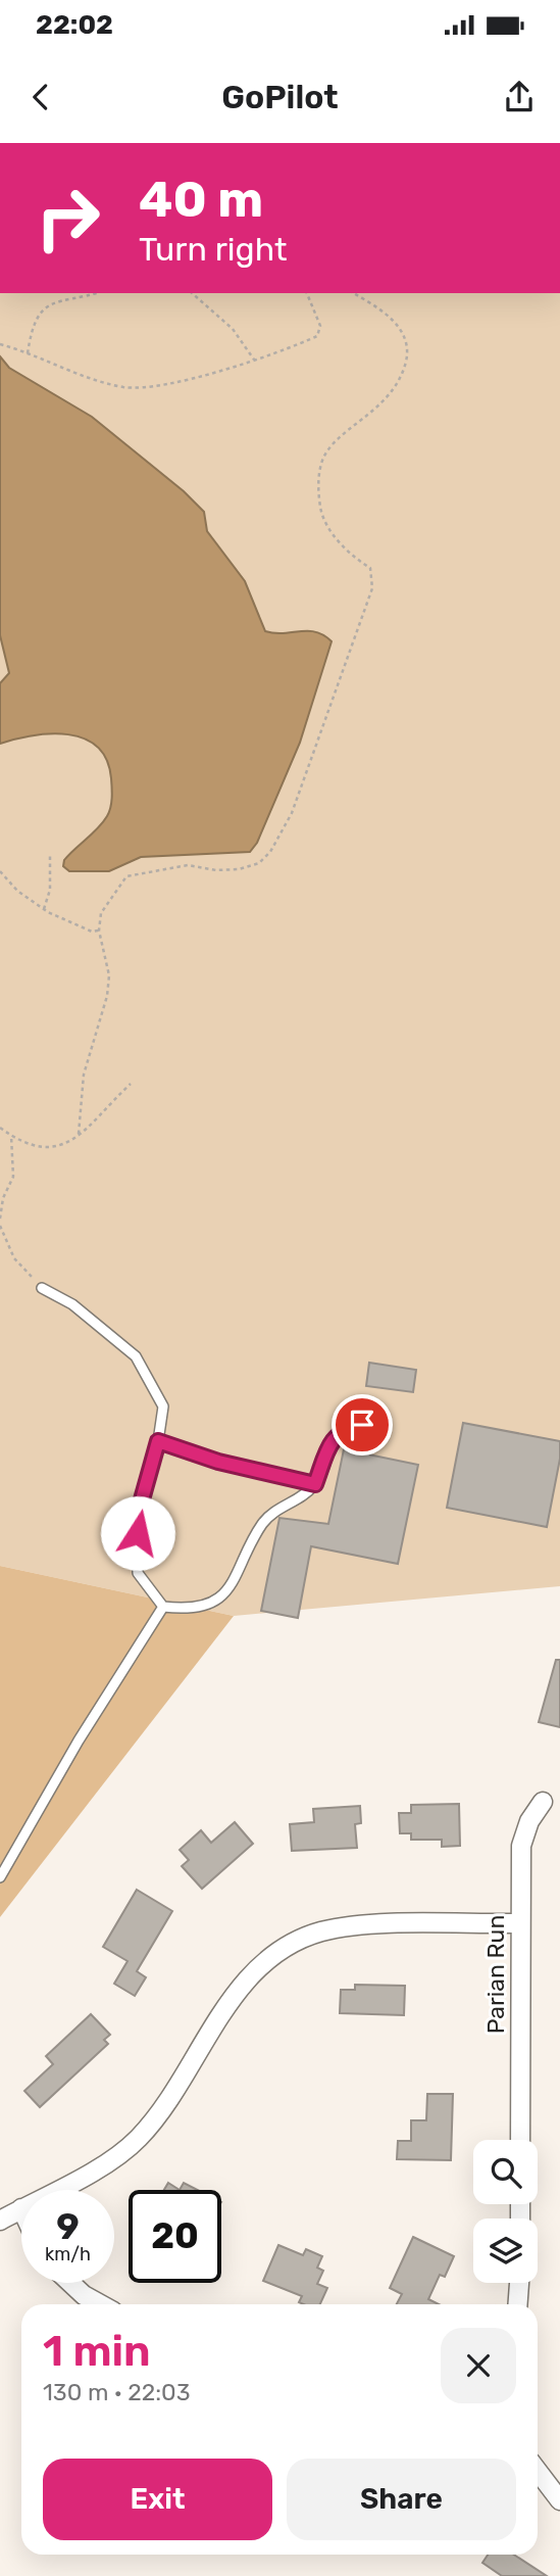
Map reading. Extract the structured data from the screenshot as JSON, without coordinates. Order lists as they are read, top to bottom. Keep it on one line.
{"streets":{"street":["Parian Run"]},"page":{"status":"22:02","header":"GoPilot","turn":["40 m","Turn right"],"speed":"9 km/h","limit":"20","heading":["1 min","130 m · 22:03"],"buttons":["Exit","Share"]}}
